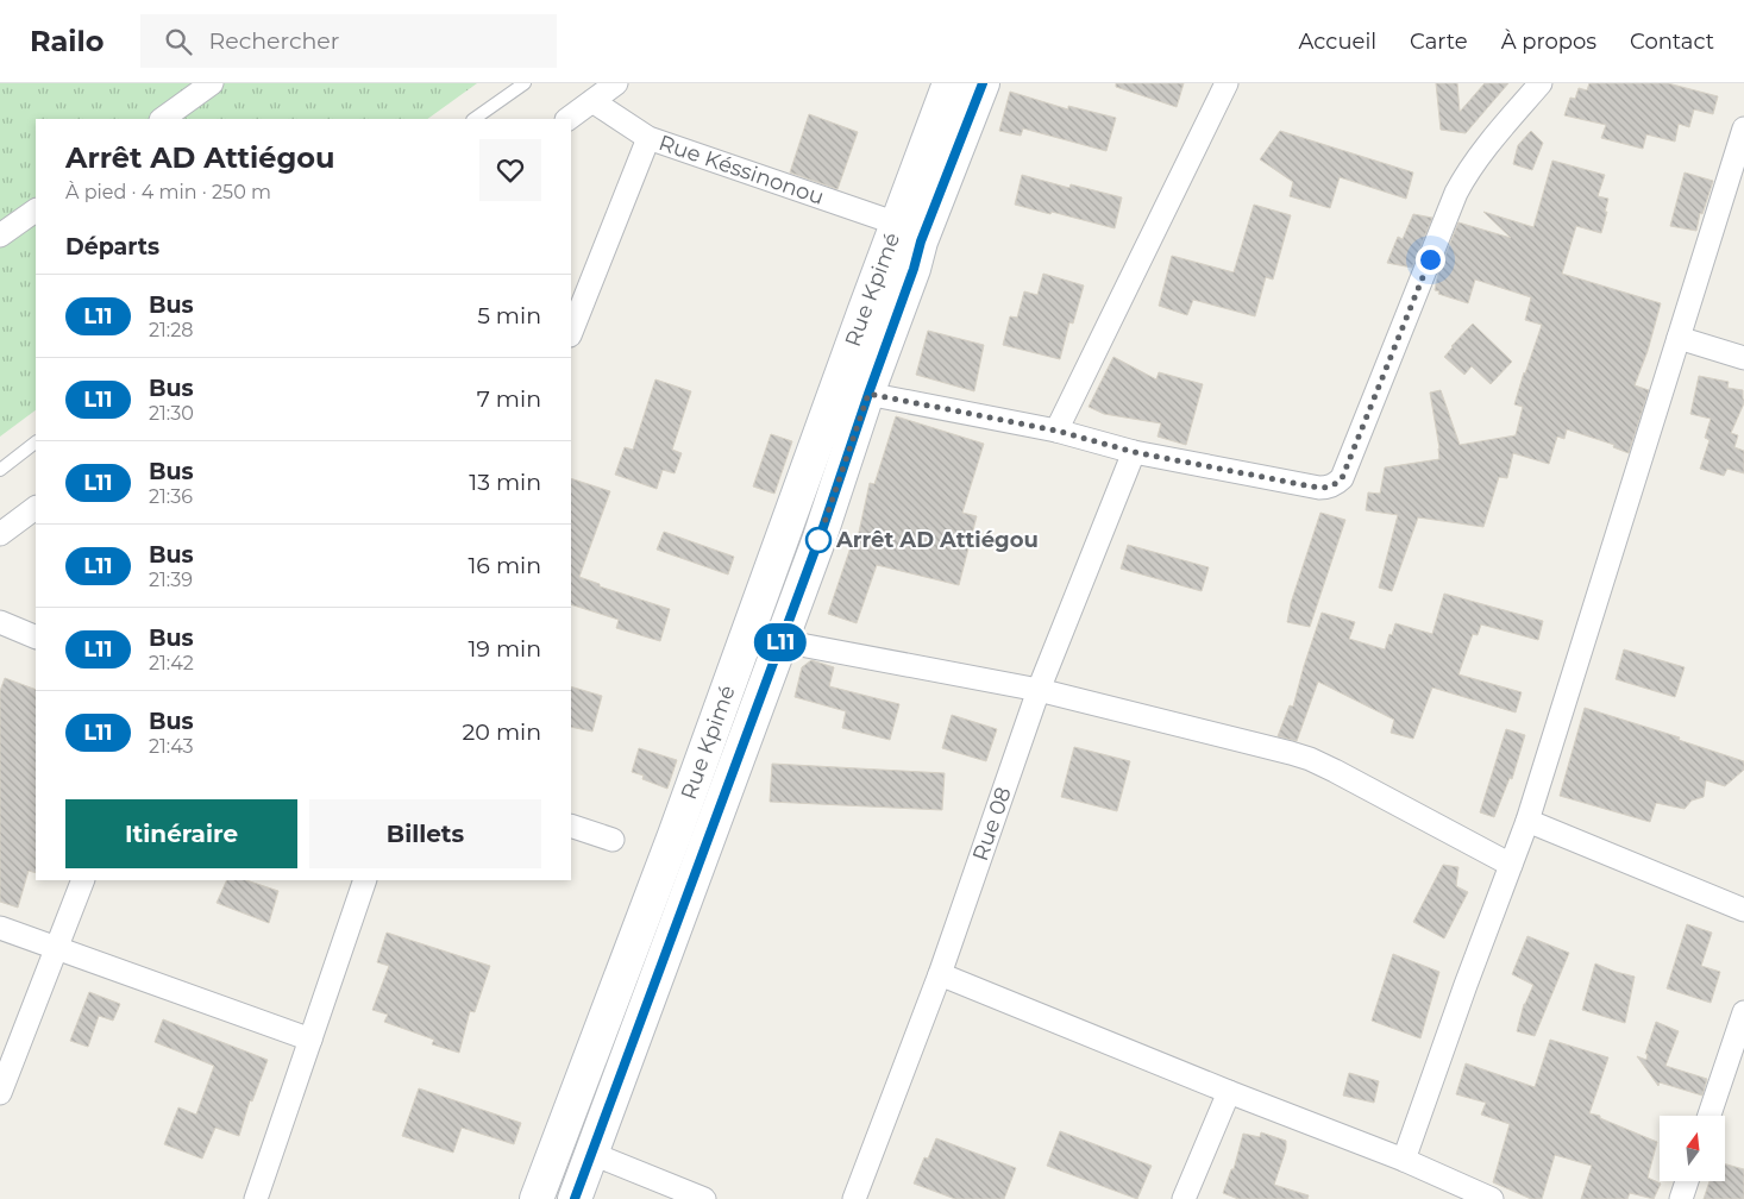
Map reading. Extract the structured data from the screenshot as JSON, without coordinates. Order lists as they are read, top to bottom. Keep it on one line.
{"streets":{"main road":["Rue Kpimé"],"street":["Rue Késsinonou","Rue 08"]},"crossings":[["Rue Késsinonou","Rue Kpimé"]],"places":["Arrêt AD Attiégou"],"lines":["bus line L11"],"north":"top","page":{"header":"Railo","search":"Rechercher","nav":["Accueil","Carte","À propos","Contact"],"on_map":"L11","heading":[["Arrêt AD Attiégou","À pied · 4 min · 250 m"],"Départs"],"list":[{"mark":"L11","name":"Bus","note":"21:28","value":"5 min"},{"mark":"L11","name":"Bus","note":"21:30","value":"7 min"},{"mark":"L11","name":"Bus","note":"21:36","value":"13 min"},{"mark":"L11","name":"Bus","note":"21:39","value":"16 min"},{"mark":"L11","name":"Bus","note":"21:42","value":"19 min"},{"mark":"L11","name":"Bus","note":"21:43","value":"20 min"}],"buttons":["Itinéraire","Billets"]}}
